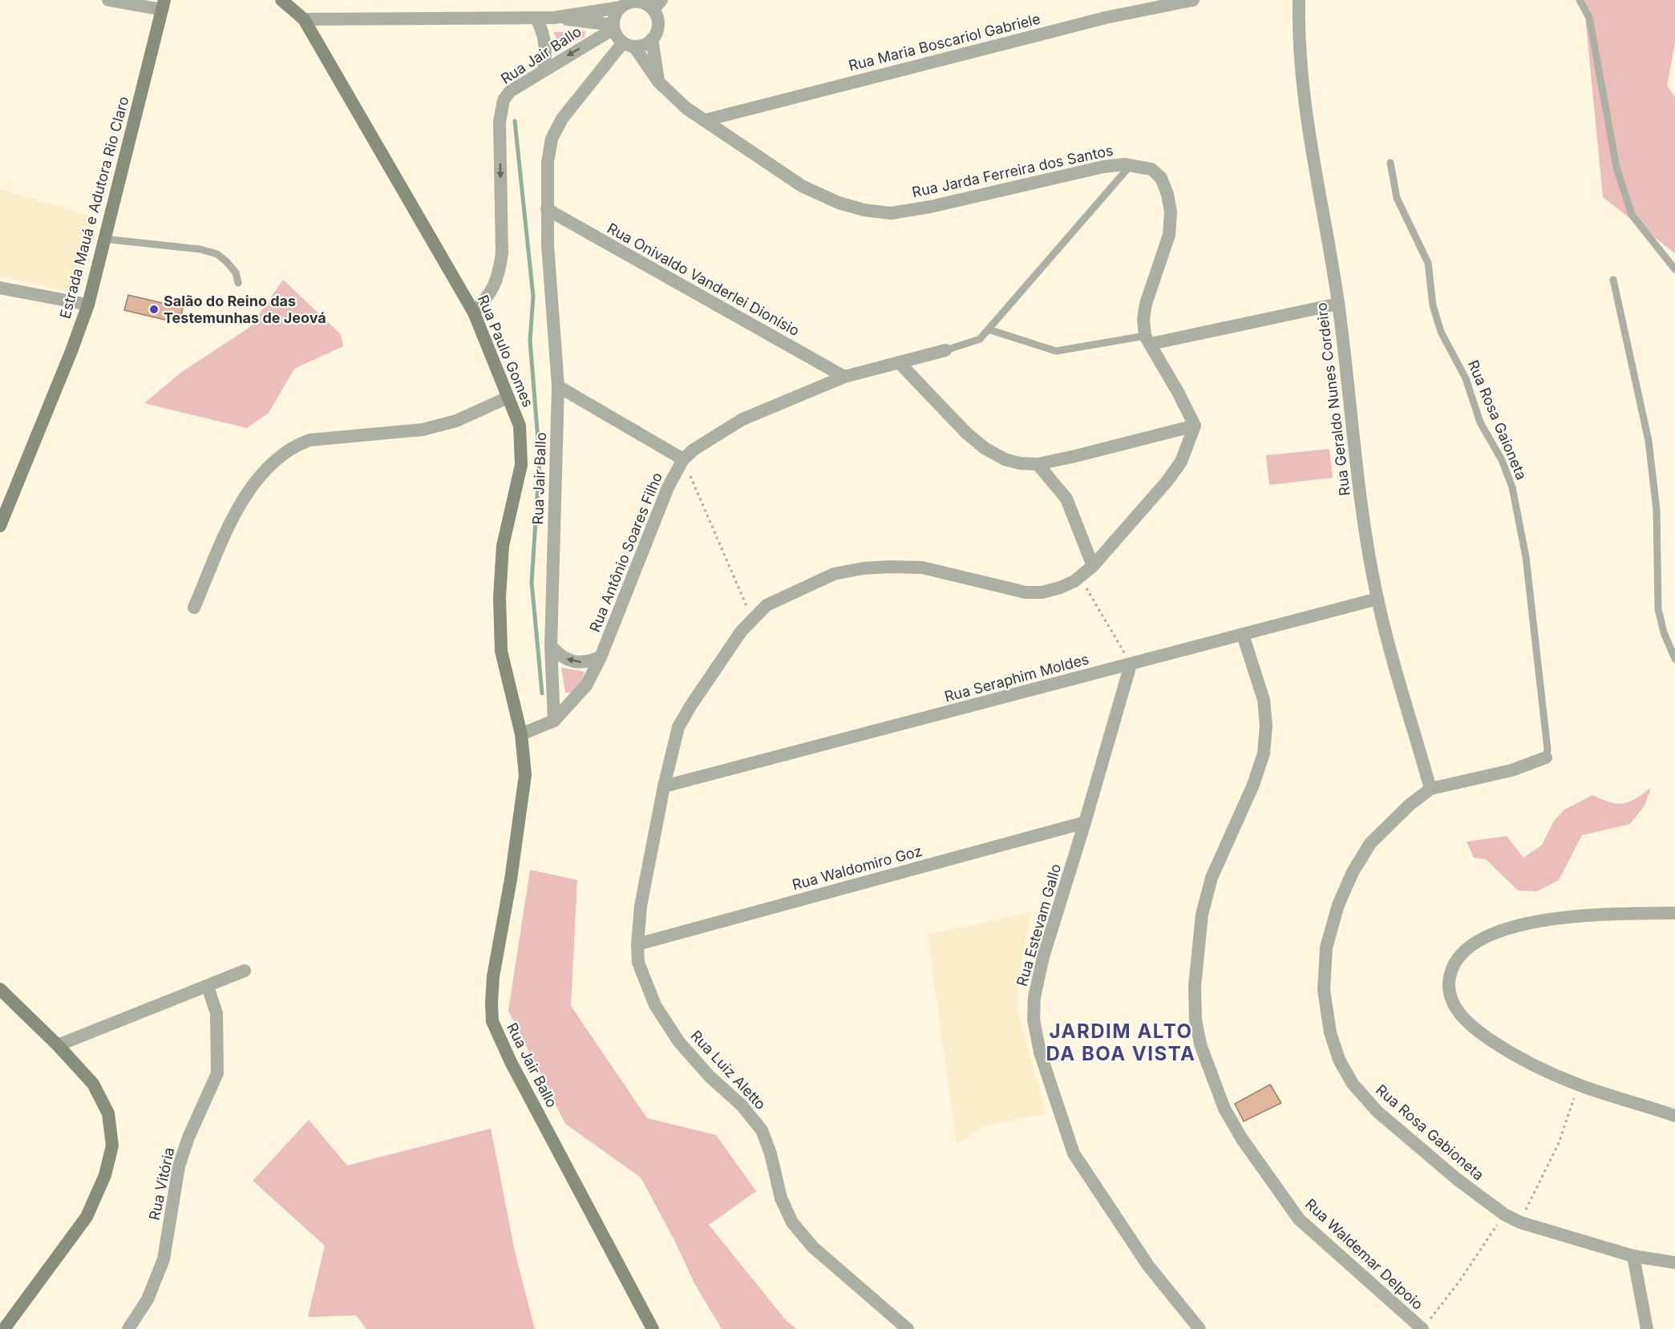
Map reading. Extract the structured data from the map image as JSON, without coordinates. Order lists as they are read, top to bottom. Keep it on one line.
{"streets":{"main road":["Rua Jair Ballo","Estrada Mauá e Adutora Rio Claro","Rua Paulo Gomes"],"street":["Rua Maria Boscariol Gabriele","Rua Jarda Ferreira dos Santos","Rua Onivaldo Vanderlei Dionísio","Rua Geraldo Nunes Cordeiro","Rua Antônio Soares Filho","Rua Seraphim Moldes","Rua Waldomiro Goz","Rua Estevam Gallo","Rua Luiz Aletto","Rua Rosa Gabioneta","Rua Vitória","Rua Waldemar Delpoio"],"lane":["Rua Rosa Gaioneta"]},"crossings":[["Rua Maria Boscariol Gabriele","Rua Jarda Ferreira dos Santos"],["Rua Jair Ballo","Rua Jarda Ferreira dos Santos"],["Rua Jair Ballo","Rua Onivaldo Vanderlei Dionísio"],["Rua Jair Ballo","Rua Paulo Gomes"],["Rua Jair Ballo","Rua Antônio Soares Filho"],["Rua Onivaldo Vanderlei Dionísio","Rua Antônio Soares Filho"],["Rua Paulo Gomes","Rua Antônio Soares Filho"],["Rua Geraldo Nunes Cordeiro","Rua Seraphim Moldes"],["Rua Geraldo Nunes Cordeiro","Rua Rosa Gabioneta"],["Rua Rosa Gaioneta","Rua Rosa Gabioneta"],["Rua Seraphim Moldes","Rua Estevam Gallo"],["Rua Seraphim Moldes","Rua Luiz Aletto"],["Rua Seraphim Moldes","Rua Waldemar Delpoio"],["Rua Waldomiro Goz","Rua Estevam Gallo"],["Rua Waldomiro Goz","Rua Luiz Aletto"]],"districts":["JARDIM ALTO DA BOA VISTA"],"places":["Salão do Reino das Testemunhas de Jeová"]}
